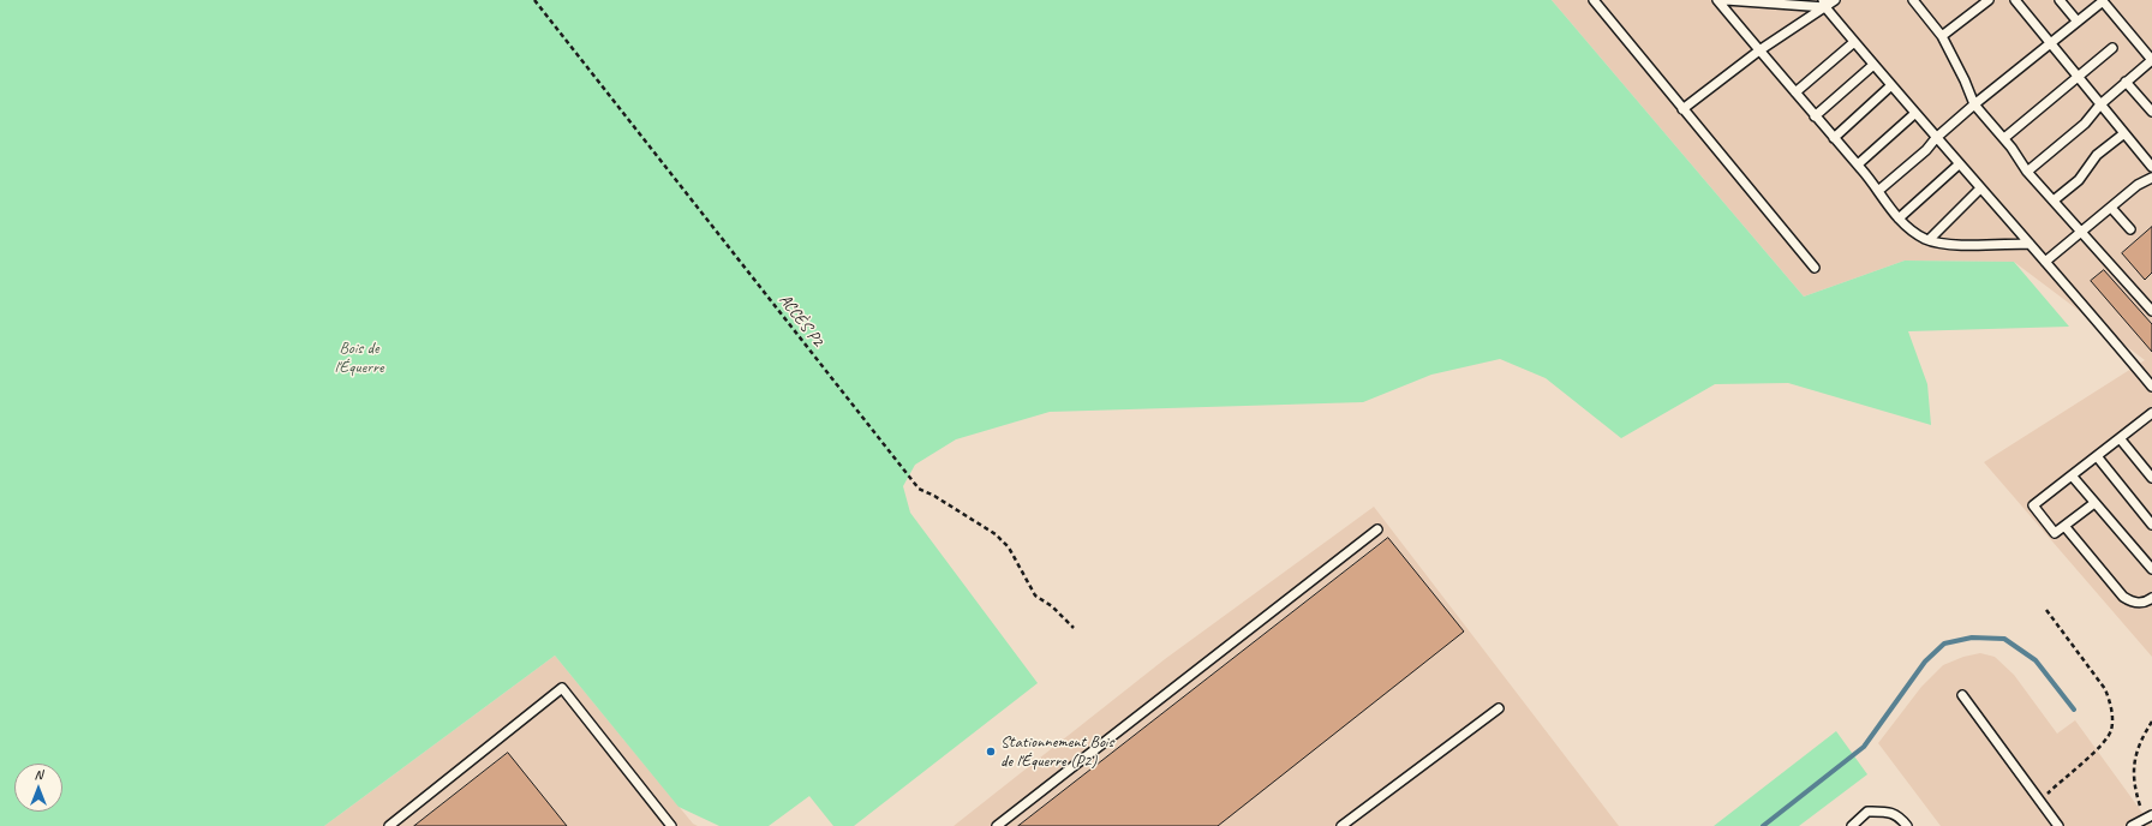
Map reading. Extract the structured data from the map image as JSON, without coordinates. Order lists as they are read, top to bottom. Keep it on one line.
{"streets":{"path":["ACCÈS P2"]},"parks":["Bois de l'Équerre"],"places":["Stationnement Bois de l'Équerre (P2)"],"north":"top"}
